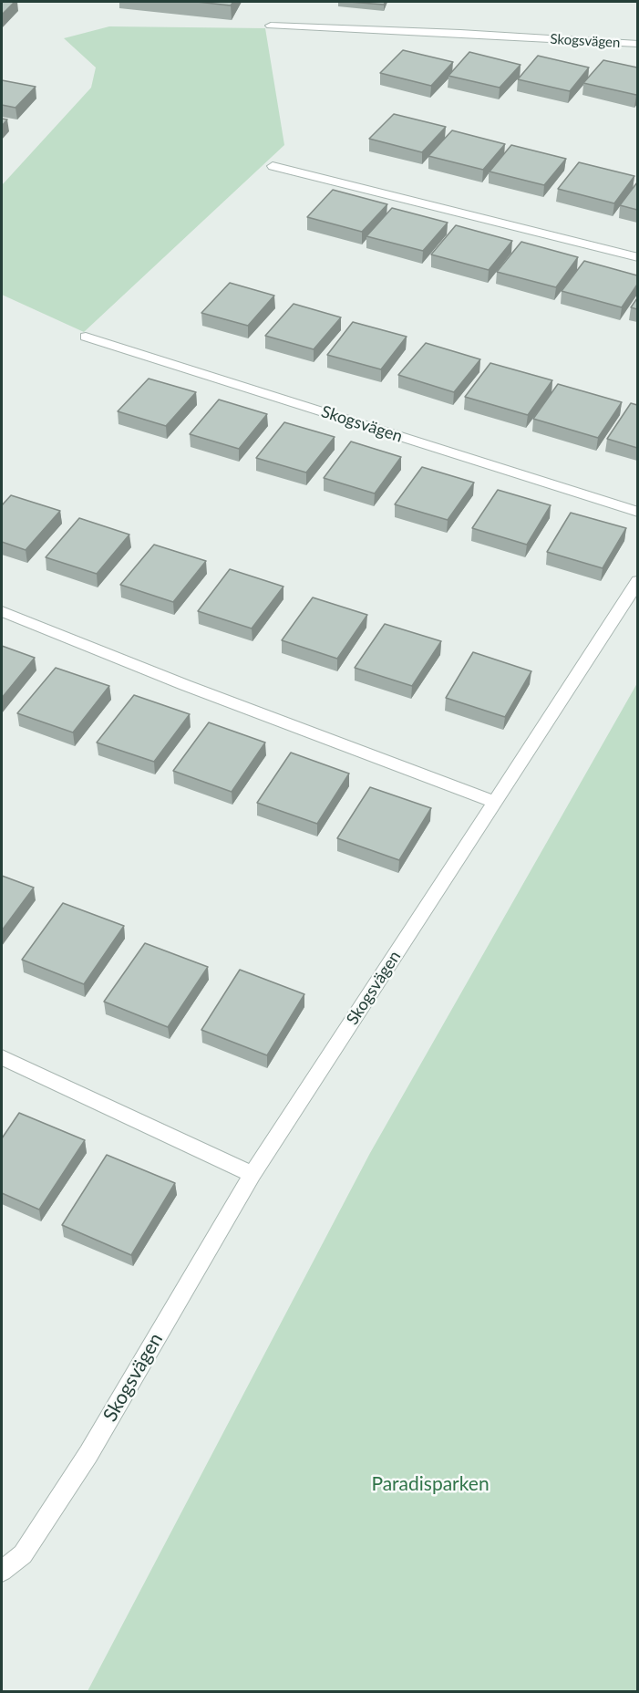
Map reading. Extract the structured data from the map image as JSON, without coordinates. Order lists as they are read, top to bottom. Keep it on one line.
{"streets":{"street":["Skogsvägen"]},"parks":["Paradisparken"]}
